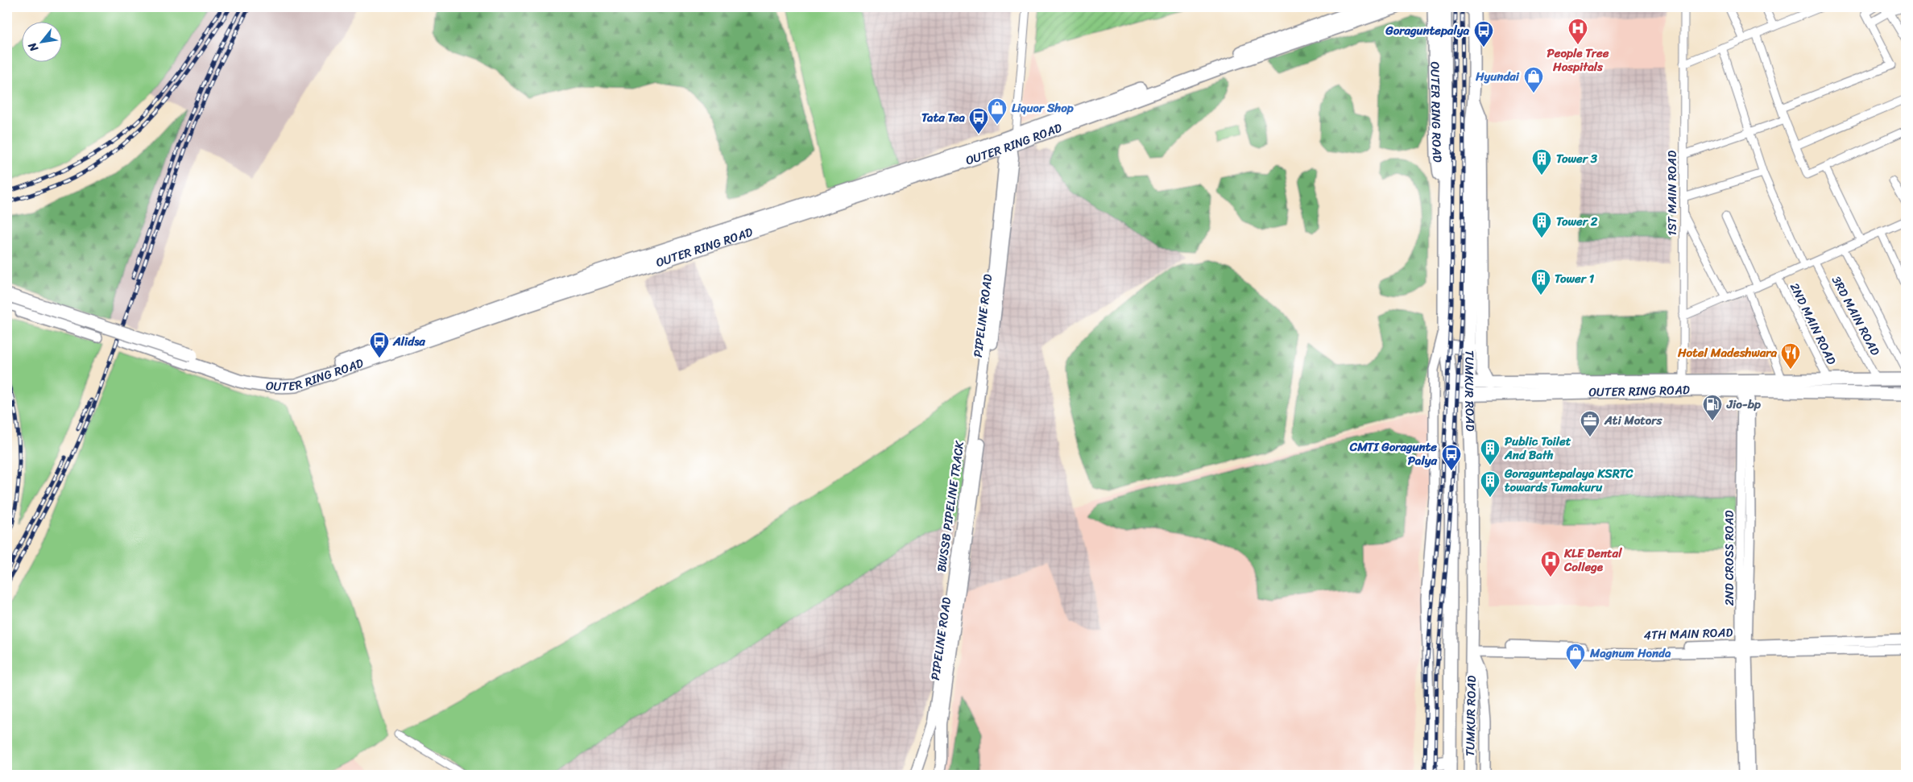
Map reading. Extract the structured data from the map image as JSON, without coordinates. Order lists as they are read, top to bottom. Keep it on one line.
{"streets":{"highway":["OUTER RING ROAD","TUMKUR ROAD"],"main road":["PIPELINE ROAD","BWSSB PIPELINE TRACK"],"street":["1ST MAIN ROAD","3RD MAIN ROAD","2ND MAIN ROAD","2ND CROSS ROAD","4TH MAIN ROAD"]},"crossings":[["OUTER RING ROAD","1ST MAIN ROAD"],["OUTER RING ROAD","PIPELINE ROAD"],["OUTER RING ROAD","3RD MAIN ROAD"],["OUTER RING ROAD","2ND MAIN ROAD"],["OUTER RING ROAD","TUMKUR ROAD"],["OUTER RING ROAD","2ND CROSS ROAD"],["PIPELINE ROAD","BWSSB PIPELINE TRACK"],["TUMKUR ROAD","4TH MAIN ROAD"],["2ND CROSS ROAD","4TH MAIN ROAD"]],"places":{"hospital":["People Tree Hospitals","KLE Dental College"],"bus stop":["Goraguntepalya","Tata Tea","Alidsa","CMTI Goragunte Palya"],"shop":["Hyundai","Liquor Shop","Magnum Honda"],"building":["Tower 3","Tower 2","Tower 1","Public Toilet And Bath","Goraguntepalaya KSRTC towards Tumakuru"],"restaurant":["Hotel Madeshwara"],"fuel station":["Jio-bp"],"office":["Ati Motors"]},"north":"bottom left"}
